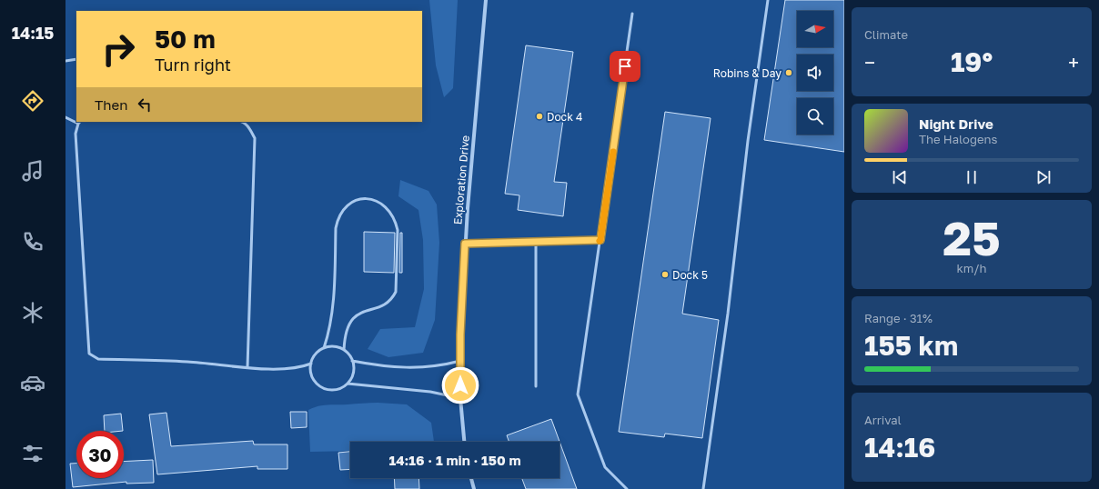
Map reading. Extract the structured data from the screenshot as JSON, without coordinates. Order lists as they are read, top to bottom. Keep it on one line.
{"streets":{"street":["Exploration Drive"]},"places":["Robins & Day","Dock 4","Dock 5"],"north":"right","page":{"tabs":"14:15","tile":["Climate",["25","km/h"],["Range · 31%","155 km"],["Arrival","14:16"]],"turn":["50 m","Turn right"],"heat":["−","19°","+"],"then":"Then","song":["Night Drive","The Halogens"],"limit":"30","trip":"14:16 · 1 min · 150 m"}}
